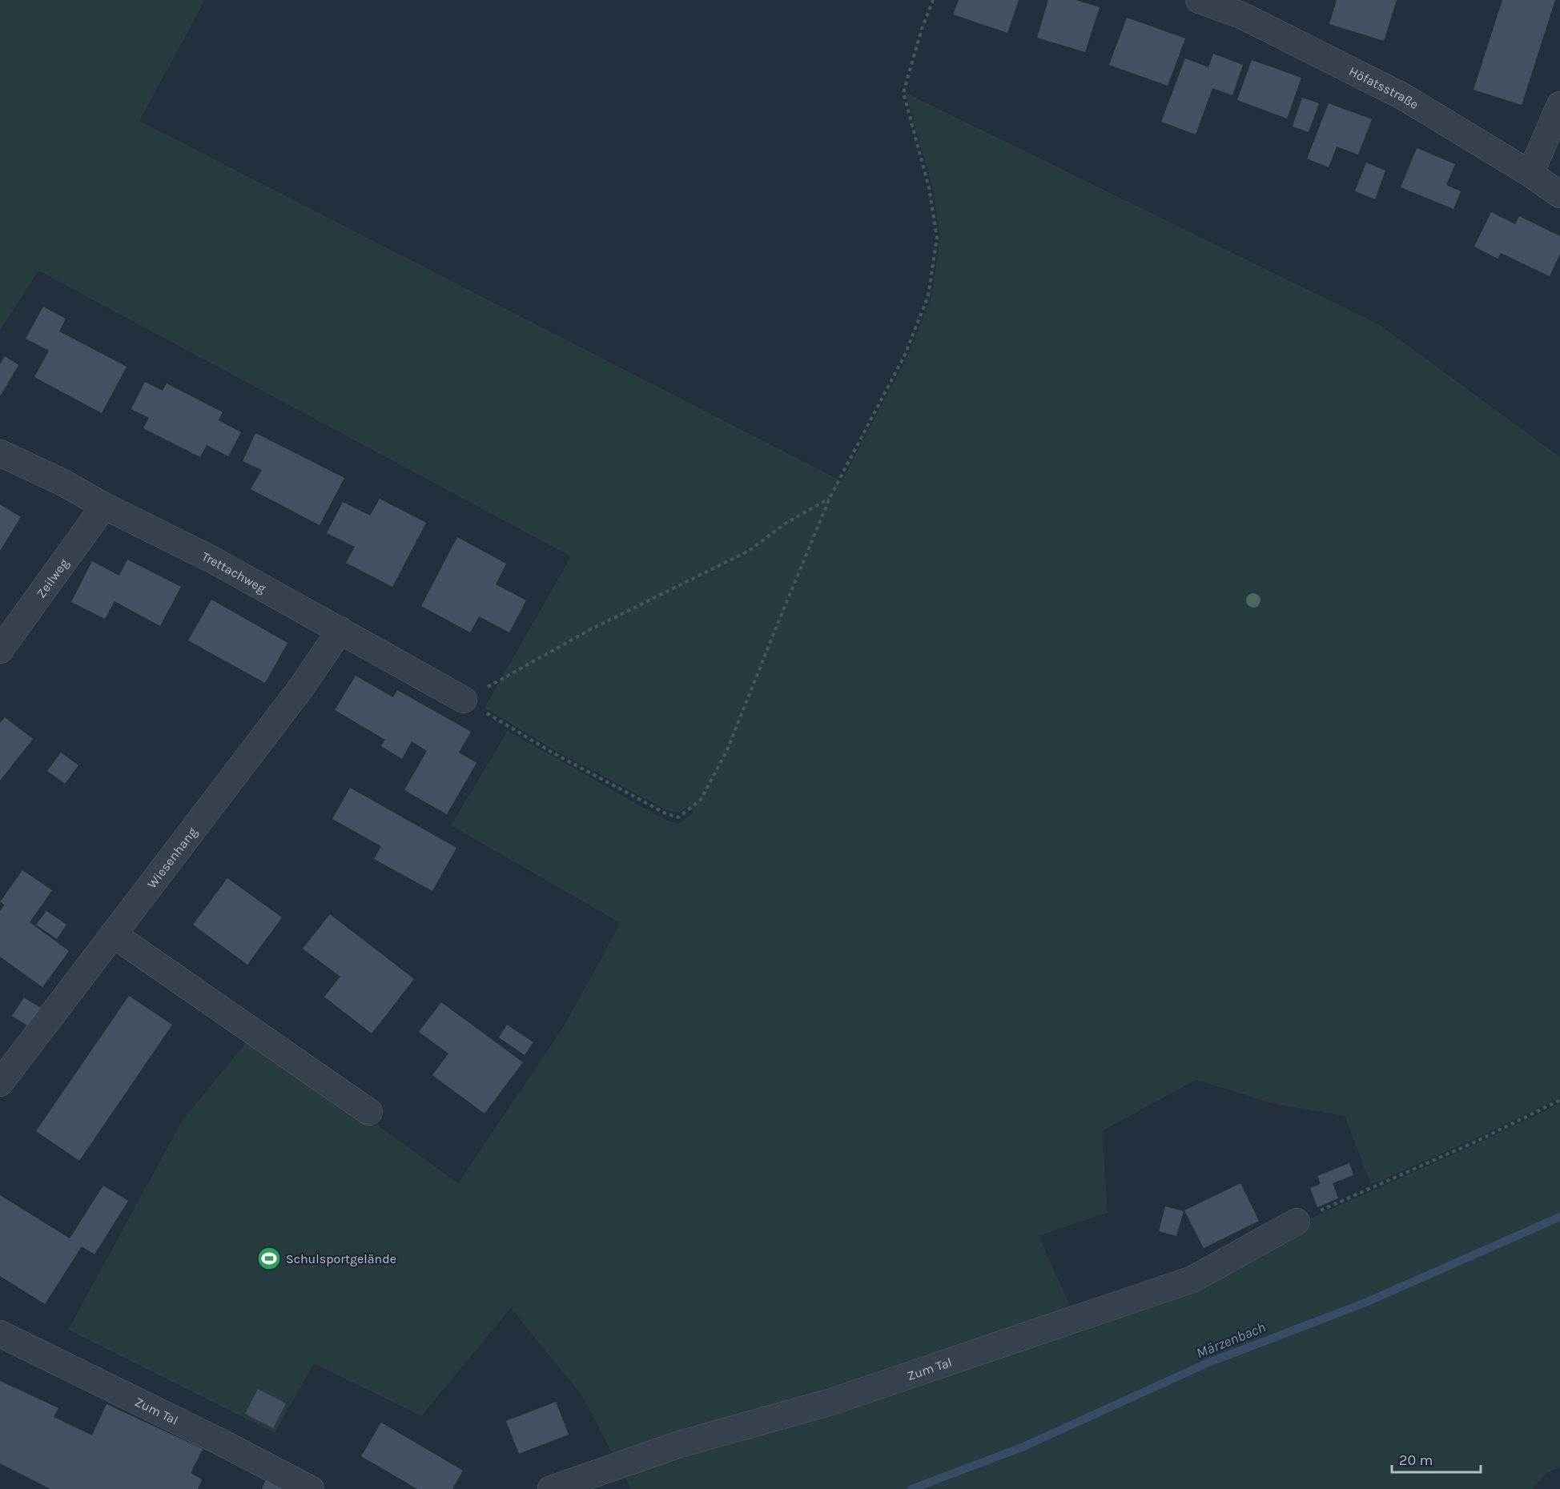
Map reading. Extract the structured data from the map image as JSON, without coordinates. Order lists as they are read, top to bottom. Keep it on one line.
{"streets":{"street":["Höfatsstraße","Trettachweg","Zeilweg","Wiesenhang","Zum Tal"]},"crossings":[["Trettachweg","Zeilweg"],["Trettachweg","Wiesenhang"]],"water":["Märzenbach"],"places":{"sports":["Schulsportgelände"]},"scale_bar":"20 m"}
